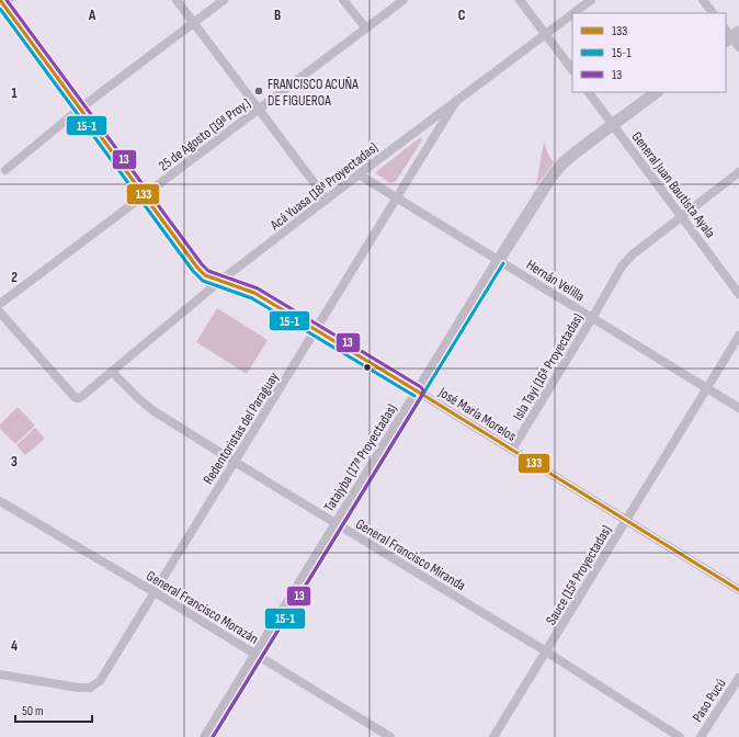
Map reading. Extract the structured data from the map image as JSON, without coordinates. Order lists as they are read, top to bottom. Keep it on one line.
{"streets":{"street":["25 de Agosto (19ª Proy.)","General Juan Bautista Ayala","Acá Yuasa (18ª Proyectadas)","Hernán Velilla","Isla Tayi (16ª Proyectadas)","José María Morelos","Redentoristas del Paraguay","Tatajyba (17ª Proyectadas)","General Francisco Miranda","Sauce (15ª Proyectadas)","General Francisco Morazán","Paso Pucú"]},"crossings":[["25 de Agosto (19ª Proy.)","José María Morelos"],["General Juan Bautista Ayala","Isla Tayi (16ª Proyectadas)"],["General Juan Bautista Ayala","Tatajyba (17ª Proyectadas)"],["Acá Yuasa (18ª Proyectadas)","Hernán Velilla"],["Acá Yuasa (18ª Proyectadas)","José María Morelos"],["Acá Yuasa (18ª Proyectadas)","Redentoristas del Paraguay"],["Acá Yuasa (18ª Proyectadas)","General Francisco Miranda"],["Hernán Velilla","Isla Tayi (16ª Proyectadas)"],["Hernán Velilla","Redentoristas del Paraguay"],["Hernán Velilla","Tatajyba (17ª Proyectadas)"],["Hernán Velilla","Sauce (15ª Proyectadas)"],["Isla Tayi (16ª Proyectadas)","José María Morelos"],["José María Morelos","Redentoristas del Paraguay"],["José María Morelos","Tatajyba (17ª Proyectadas)"],["José María Morelos","Sauce (15ª Proyectadas)"],["Redentoristas del Paraguay","General Francisco Miranda"],["Redentoristas del Paraguay","General Francisco Morazán"],["Tatajyba (17ª Proyectadas)","General Francisco Miranda"],["Tatajyba (17ª Proyectadas)","General Francisco Morazán"],["General Francisco Miranda","Sauce (15ª Proyectadas)"]],"places":["FRANCISCO ACUÑA DE FIGUEROA"],"lines":["transit line 133","transit line 13","transit line 15-1"],"legend":["133","15-1","13"],"scale_bar":"50 m","grid":{"columns":["A","B","C"],"rows":["1","2","3","4"]}}
